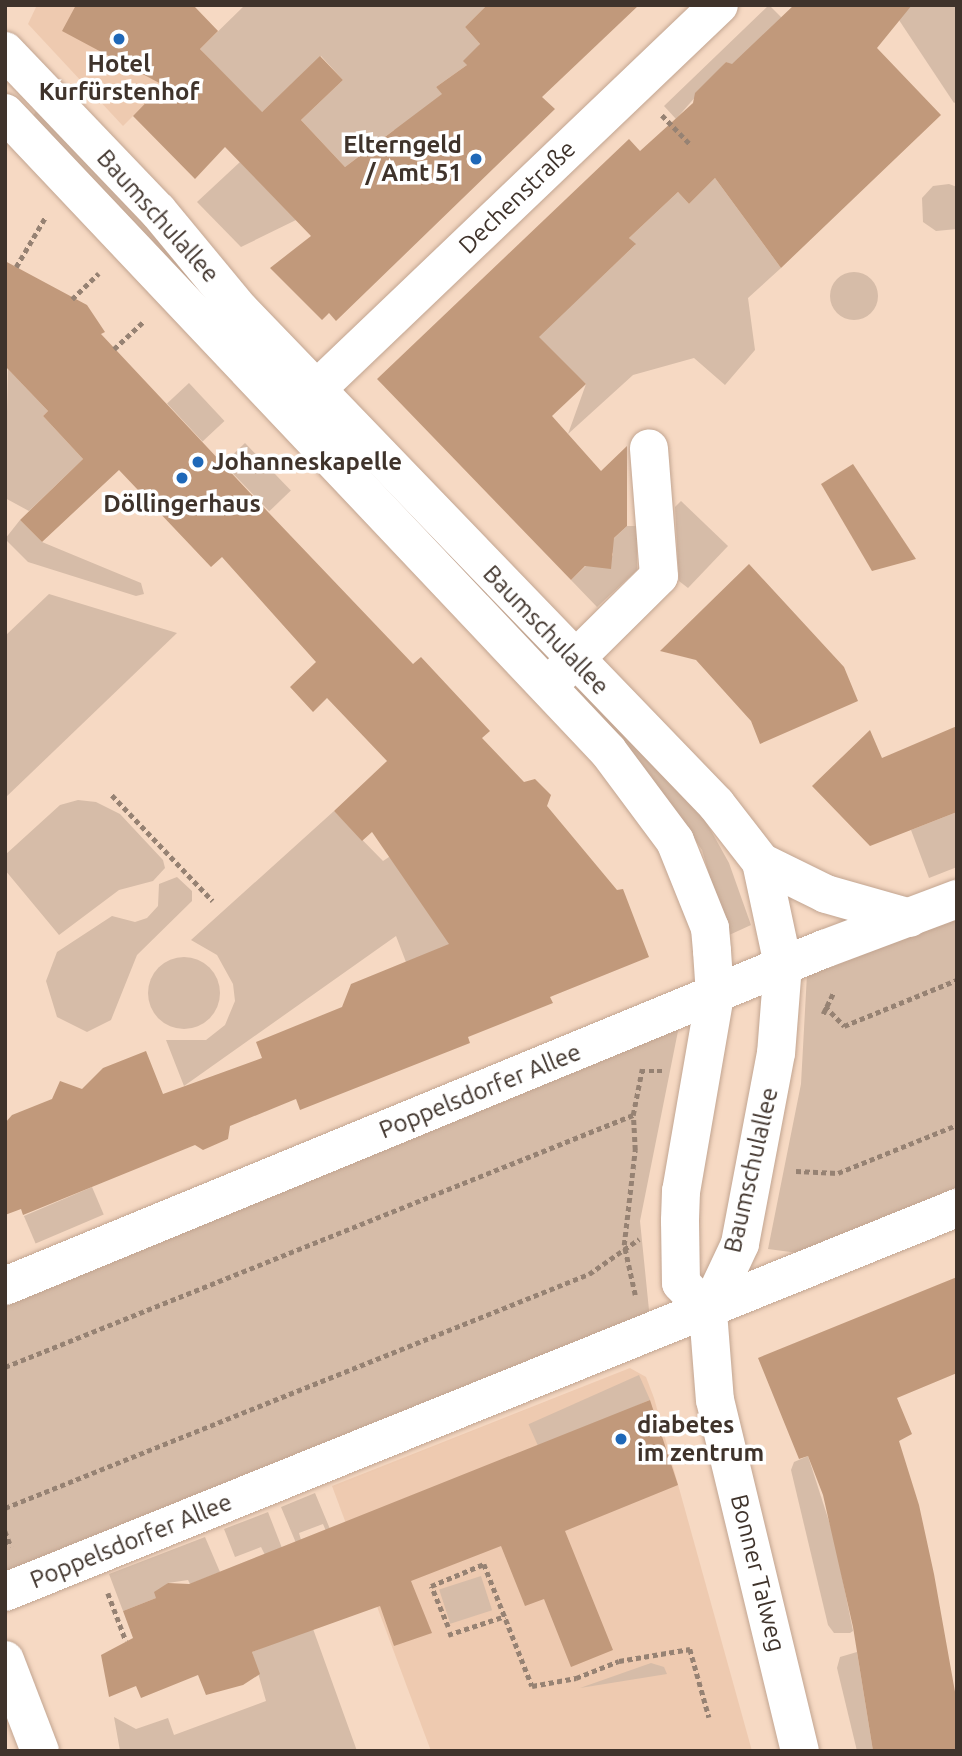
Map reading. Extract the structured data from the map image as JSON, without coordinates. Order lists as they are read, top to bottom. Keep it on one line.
{"streets":{"street":["Dechenstraße","Baumschulallee","Poppelsdorfer Allee","Bonner Talweg"]},"crossings":[["Dechenstraße","Baumschulallee"],["Baumschulallee","Poppelsdorfer Allee"],["Baumschulallee","Bonner Talweg"],["Poppelsdorfer Allee","Bonner Talweg"]],"places":["Hotel Kurfürstenhof","Elterngeld / Amt 51","Johanneskapelle","Döllingerhaus","diabetes im zentrum"]}
